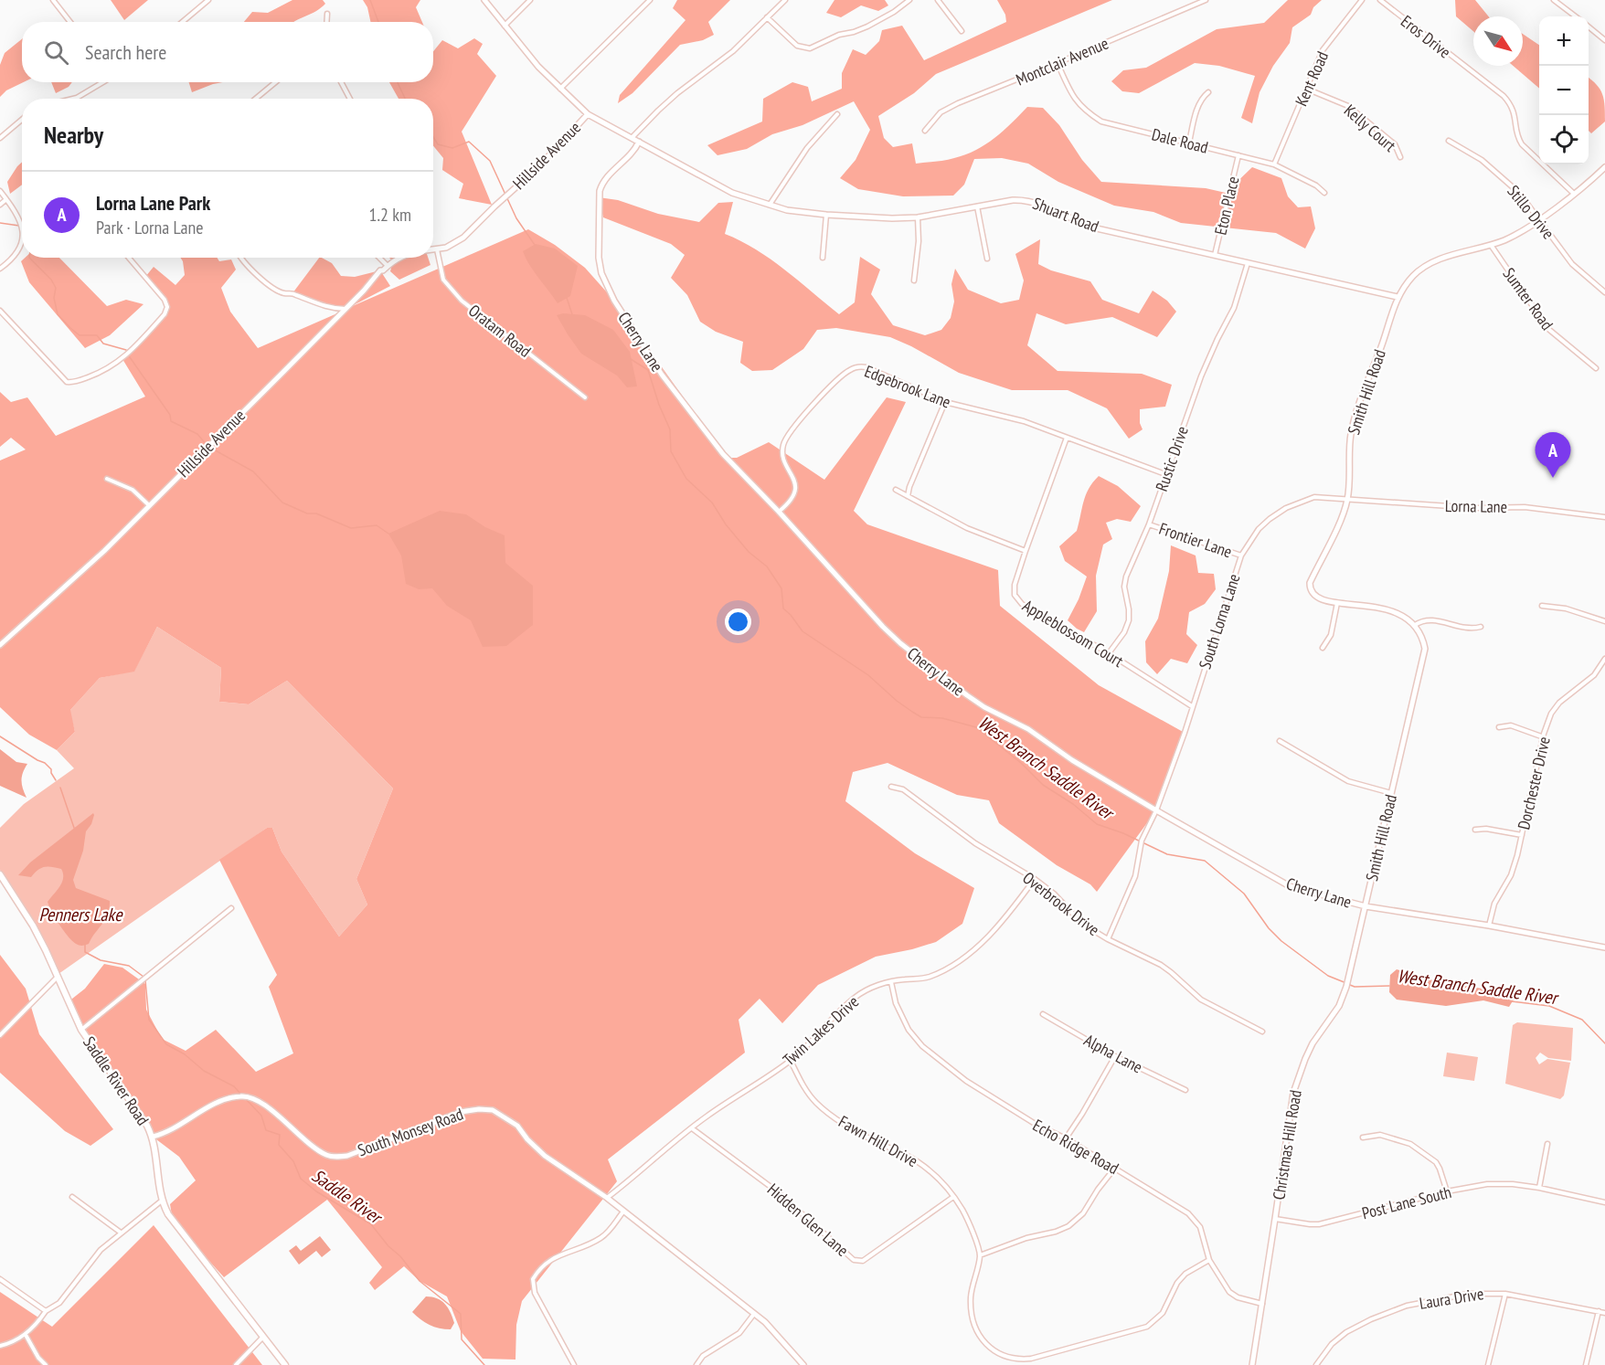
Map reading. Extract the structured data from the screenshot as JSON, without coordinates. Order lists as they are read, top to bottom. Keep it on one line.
{"streets":{"main road":["Saddle River Road"],"street":["Eros Drive","Montclair Avenue","Kent Road","Kelly Court","Dale Road","Hillside Avenue","Eton Place","Stillo Drive","Shuart Road","Sumter Road","Oratam Road","Cherry Lane","Edgebrook Lane","Smith Hill Road","Rustic Drive","Lorna Lane","Frontier Lane","South Lorna Lane","Appleblossom Court","Dorchester Drive","Overbrook Drive","Twin Lakes Drive","Alpha Lane","South Monsey Road","Fawn Hill Drive","Christmas Hill Road","Echo Ridge Road","Post Lane South","Hidden Glen Lane","Laura Drive"]},"crossings":[["Eros Drive","Smith Hill Road"],["Montclair Avenue","Dale Road"],["Kent Road","Kelly Court"],["Kent Road","Dale Road"],["Dale Road","Eton Place"],["Hillside Avenue","Shuart Road"],["Hillside Avenue","Oratam Road"],["Eton Place","Shuart Road"],["Stillo Drive","Smith Hill Road"],["Shuart Road","Cherry Lane"],["Shuart Road","Smith Hill Road"],["Shuart Road","Rustic Drive"],["Sumter Road","Smith Hill Road"],["Cherry Lane","Edgebrook Lane"],["Cherry Lane","Smith Hill Road"],["Cherry Lane","South Lorna Lane"],["Cherry Lane","Dorchester Drive"],["Cherry Lane","Christmas Hill Road"],["Edgebrook Lane","Rustic Drive"],["Edgebrook Lane","Appleblossom Court"],["Smith Hill Road","Lorna Lane"],["Smith Hill Road","South Lorna Lane"],["Smith Hill Road","Christmas Hill Road"],["Rustic Drive","Frontier Lane"],["Rustic Drive","Appleblossom Court"],["Lorna Lane","South Lorna Lane"],["Frontier Lane","South Lorna Lane"],["South Lorna Lane","Appleblossom Court"],["South Lorna Lane","Overbrook Drive"],["Overbrook Drive","Twin Lakes Drive"],["Twin Lakes Drive","South Monsey Road"],["Twin Lakes Drive","Fawn Hill Drive"],["Twin Lakes Drive","Echo Ridge Road"],["Twin Lakes Drive","Hidden Glen Lane"],["Saddle River Road","South Monsey Road"],["Fawn Hill Drive","Hidden Glen Lane"],["Christmas Hill Road","Echo Ridge Road"],["Christmas Hill Road","Post Lane South"]],"water":["West Branch Saddle River","Penners Lake","Saddle River"],"north":"bottom right","page":{"map_buttons":["+","−"],"search":"Search here","heading":"Nearby","list":[{"mark":"A","name":"Lorna Lane Park","note":"Park · Lorna Lane","value":"1.2 km"}],"pins":"A"}}
